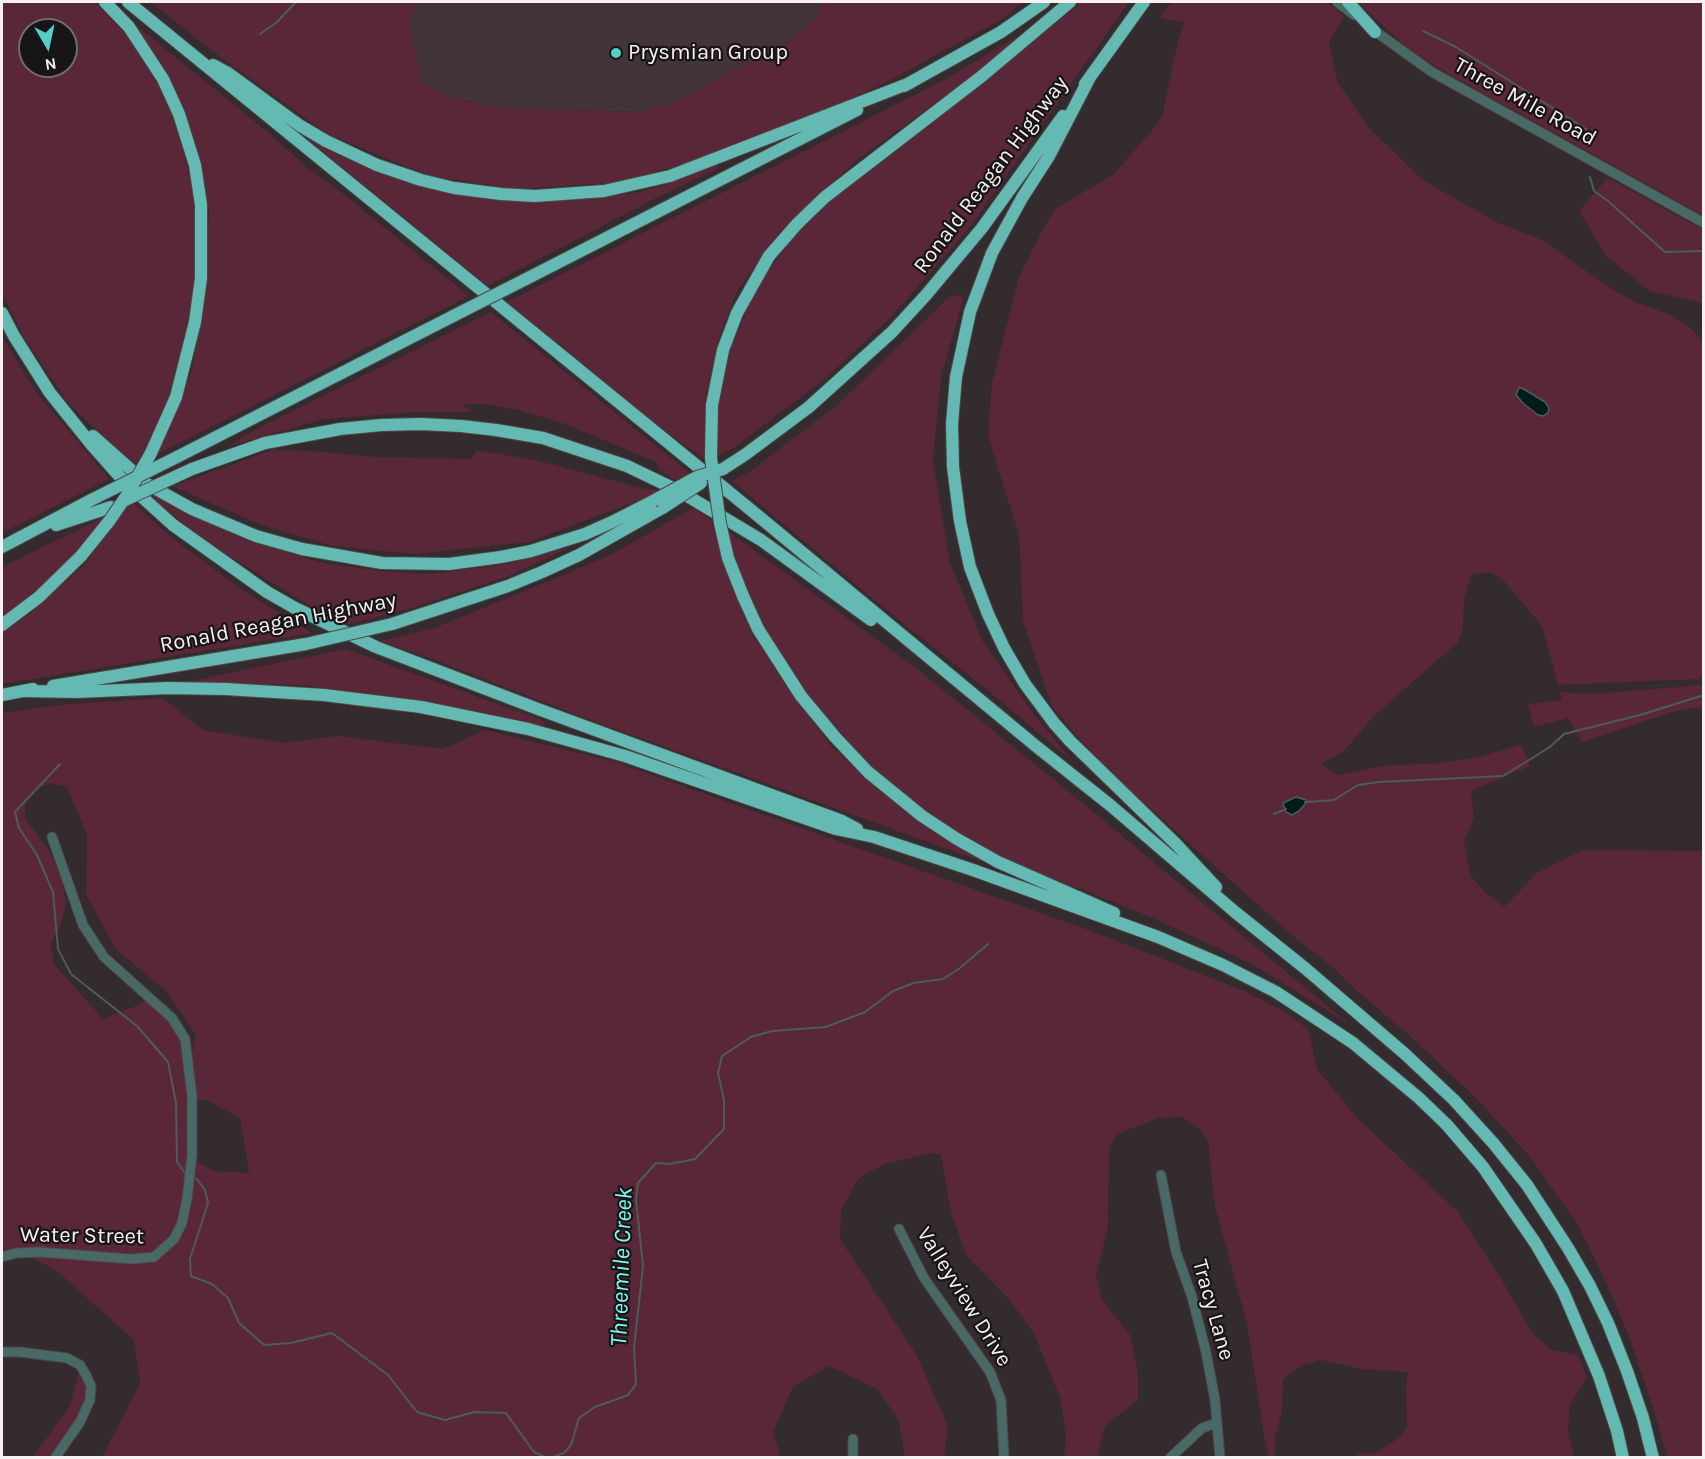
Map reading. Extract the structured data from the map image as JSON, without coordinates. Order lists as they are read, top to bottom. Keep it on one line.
{"streets":{"highway":["Ronald Reagan Highway"],"street":["Three Mile Road","Water Street","Valleyview Drive","Tracy Lane"]},"water":["Threemile Creek"],"places":["Prysmian Group"],"north":"bottom"}
